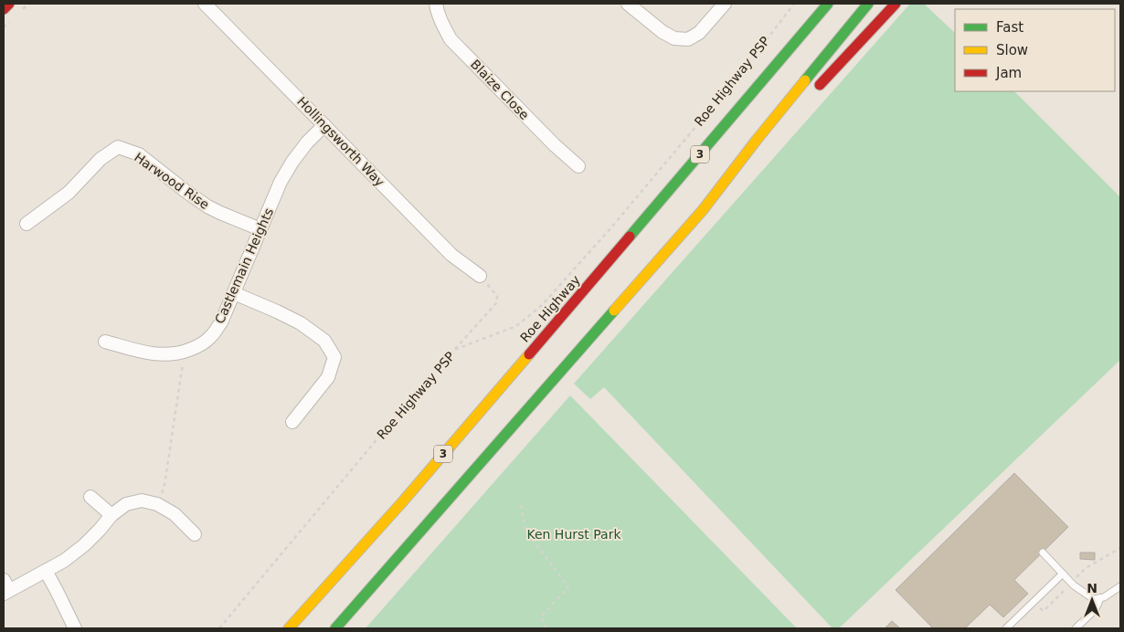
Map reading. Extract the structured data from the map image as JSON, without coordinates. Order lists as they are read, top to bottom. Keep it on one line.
{"streets":{"main road":["3","Roe Highway"],"street":["Blaize Close","Hollingsworth Way","Harwood Rise","Castlemain Heights"],"path":["Roe Highway PSP"]},"crossings":[["Hollingsworth Way","Castlemain Heights"],["Harwood Rise","Castlemain Heights"]],"parks":["Ken Hurst Park"],"legend":["Fast","Slow","Jam"],"north":"top"}
